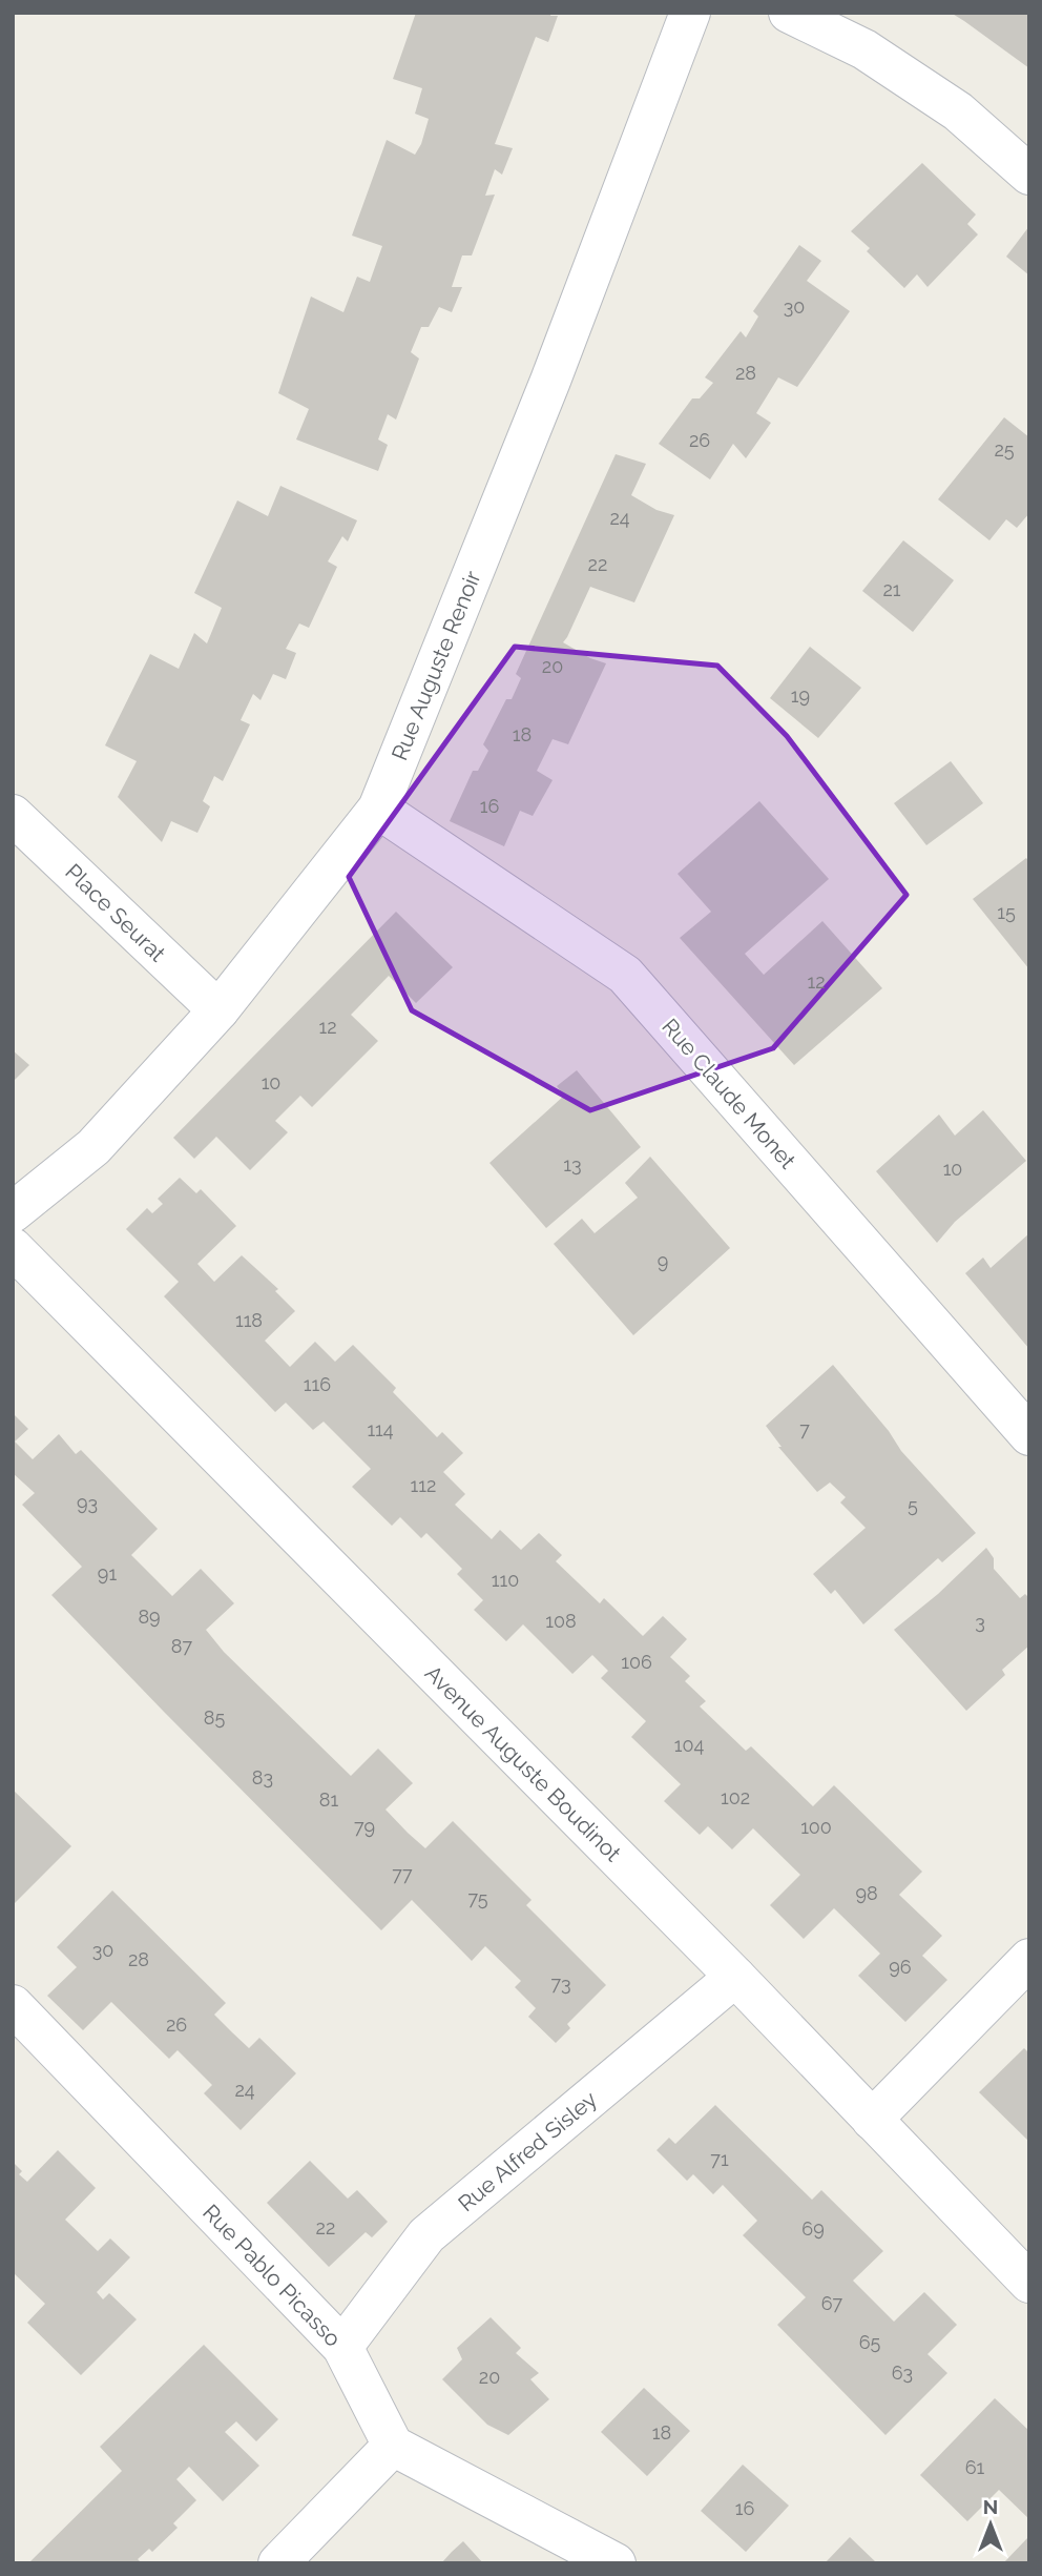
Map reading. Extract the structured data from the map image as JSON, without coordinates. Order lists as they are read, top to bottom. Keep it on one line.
{"streets":{"street":["Rue Auguste Renoir","Place Seurat","Rue Claude Monet","Avenue Auguste Boudinot","Rue Alfred Sisley","Rue Pablo Picasso"]},"crossings":[["Rue Auguste Renoir","Place Seurat"],["Rue Auguste Renoir","Rue Claude Monet"],["Avenue Auguste Boudinot","Rue Alfred Sisley"],["Rue Alfred Sisley","Rue Pablo Picasso"]],"house_numbers":["30","28","26","25","24","22","21","20","19","18","16","15","12","12","10","13","10","9","118","116","114","7","112","93","5","91","110","89","108","3","87","106","85","104","83","102","81","79","100","77","98","75","30","28","96","73","26","24","71","22","69","67","65","63","20","18","61","16"],"north":"top"}
